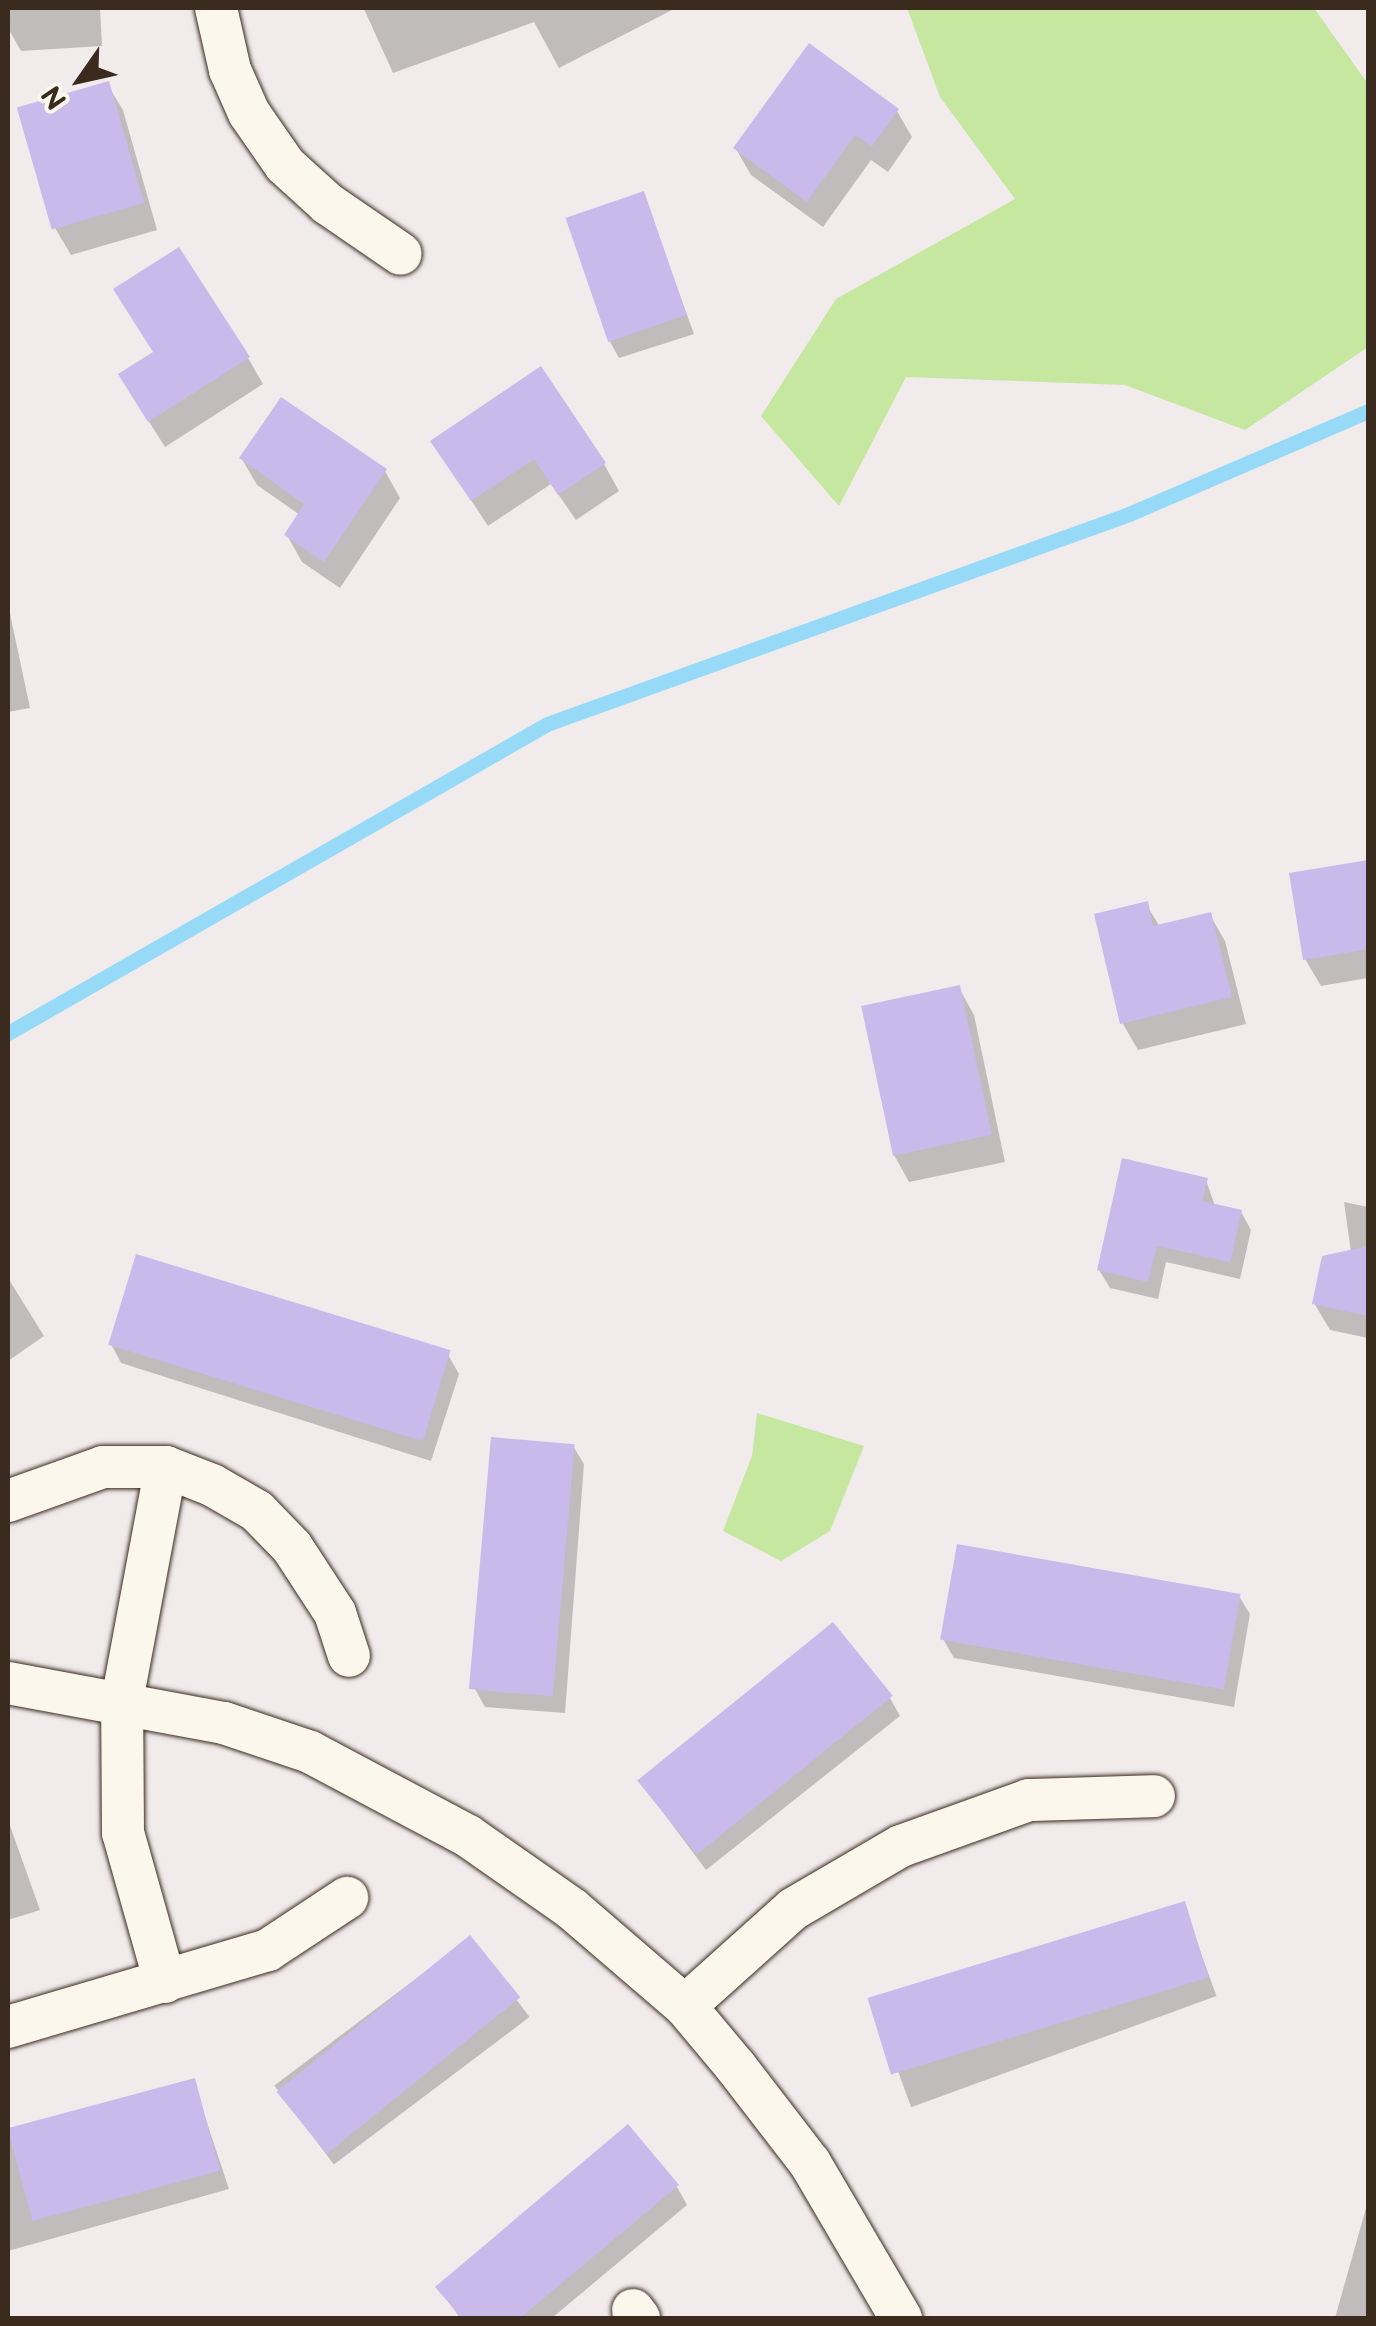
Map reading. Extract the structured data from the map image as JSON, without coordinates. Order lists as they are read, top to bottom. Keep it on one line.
{"north":"bottom left"}
